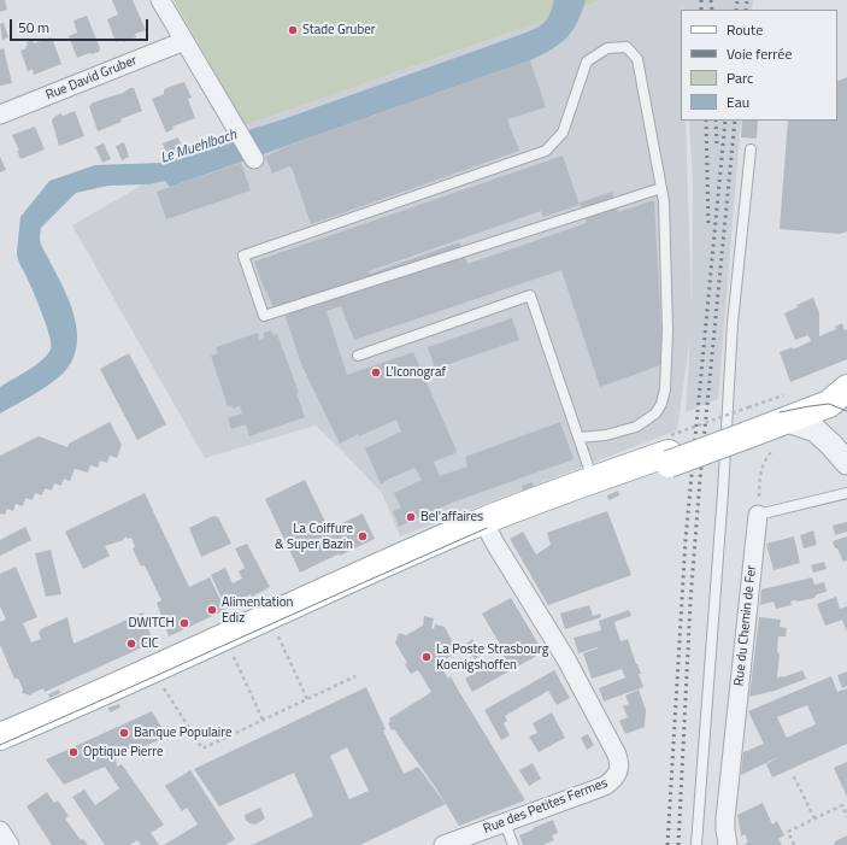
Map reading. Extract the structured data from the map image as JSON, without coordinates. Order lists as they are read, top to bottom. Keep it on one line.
{"streets":{"street":["Rue David Gruber","Rue du Chemin de Fer","Rue des Petites Fermes"]},"water":["Le Muehlbach"],"places":["Stade Gruber","L'Iconograf","Bel'affaires","La Coiffure & Super Bazin","Alimentation Ediz","DWITCH","CIC","La Poste Strasbourg Koenigshoffen","Banque Populaire","Optique Pierre"],"legend":["Route","Voie ferrée","Parc","Eau"],"scale_bar":"50 m"}
